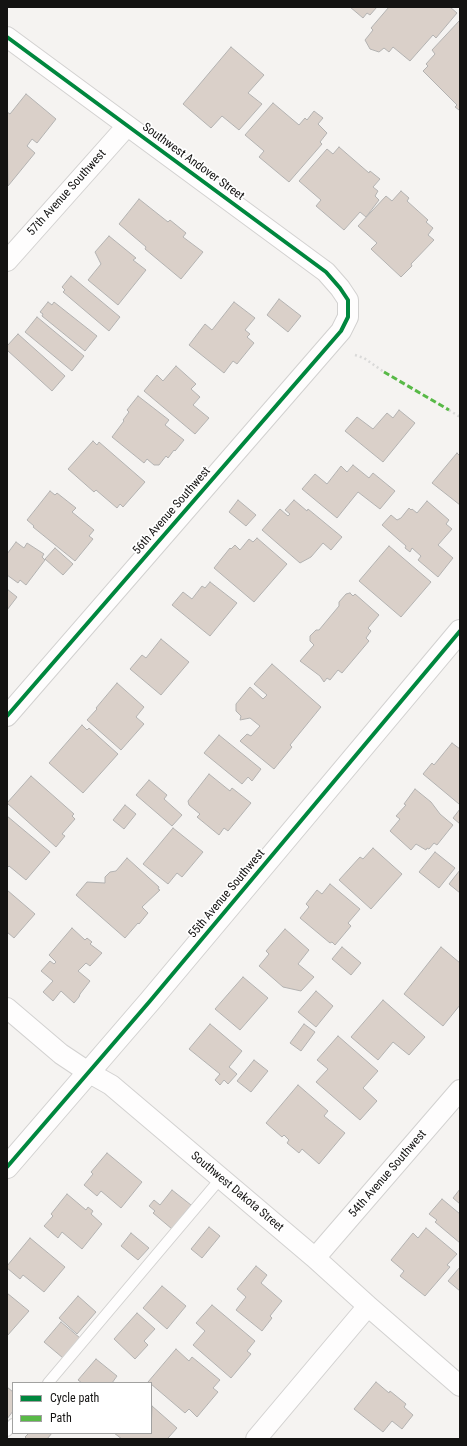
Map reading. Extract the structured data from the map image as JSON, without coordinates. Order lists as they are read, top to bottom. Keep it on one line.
{"streets":{"street":["Southwest Andover Street","57th Avenue Southwest","56th Avenue Southwest","55th Avenue Southwest","54th Avenue Southwest","Southwest Dakota Street"]},"crossings":[["Southwest Andover Street","57th Avenue Southwest"],["Southwest Andover Street","56th Avenue Southwest"],["55th Avenue Southwest","Southwest Dakota Street"],["54th Avenue Southwest","Southwest Dakota Street"]],"legend":["Cycle path","Path"]}
